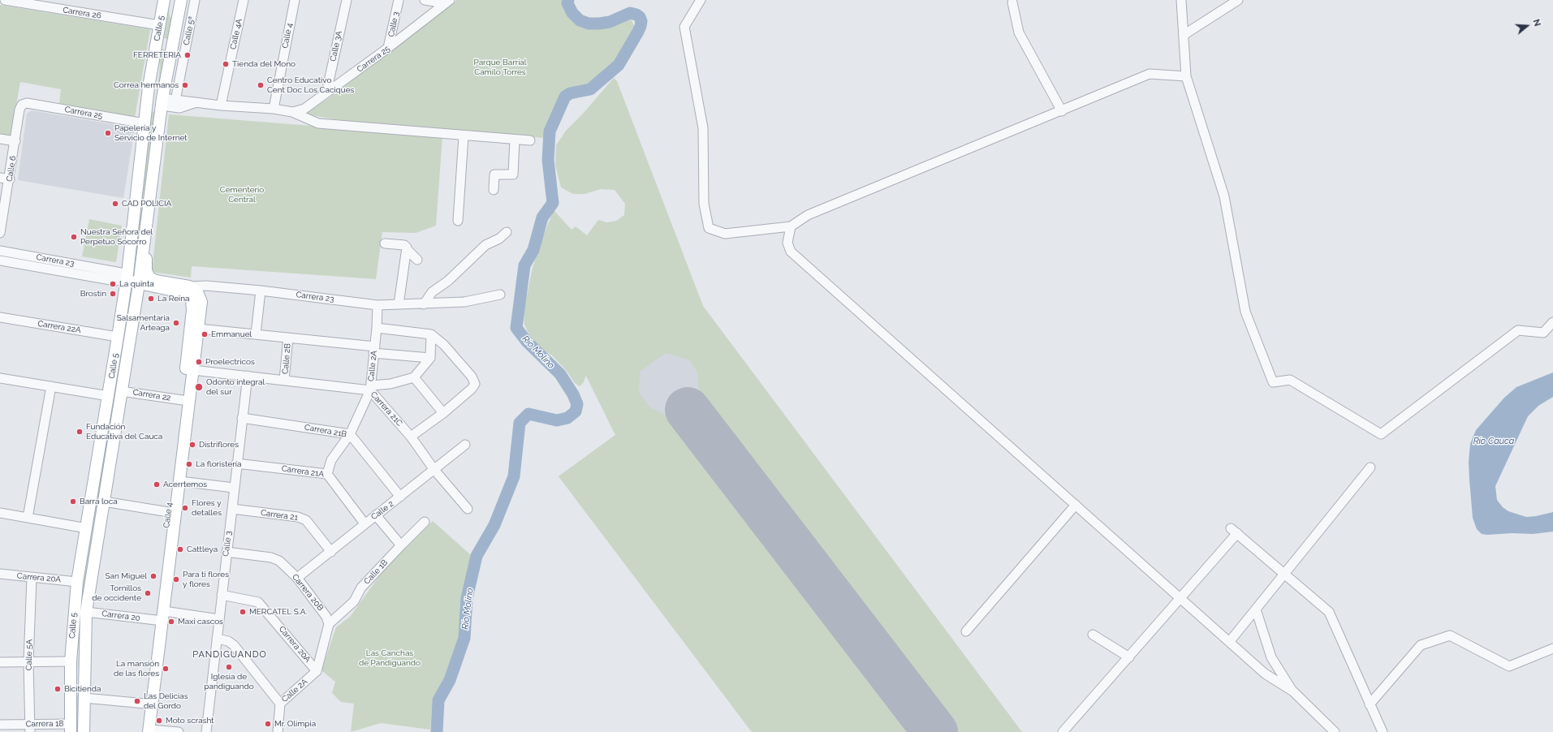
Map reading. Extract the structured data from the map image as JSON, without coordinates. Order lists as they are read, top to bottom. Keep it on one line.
{"streets":{"main road":["Calle 5","Calle 4","Carrera 23"],"street":["Carrera 26","Calle 3","Calle 5ª","Calle 4A","Calle 3A","Carrera 25","Calle 6","Carrera 22A","Calle 2B","Calle 2A","Carrera 22","Carrera 21C","Carrera 21B","Carrera 21A","Calle 2","Carrera 21","Calle 1B","Carrera 20A","Carrera 20B","Carrera 20","Calle 5A","Carrera 18"]},"crossings":[["Carrera 26","Calle 5"],["Calle 3","Carrera 25"],["Calle 3","Carrera 21C"],["Calle 3","Carrera 21B"],["Calle 3","Carrera 21A"],["Calle 3","Carrera 21"],["Calle 3","Carrera 20A"],["Calle 3","Carrera 20B"],["Calle 5","Carrera 25"],["Calle 5","Carrera 23"],["Calle 5","Carrera 22A"],["Calle 5","Carrera 22"],["Calle 5","Carrera 20A"],["Calle 5","Carrera 20"],["Calle 5","Carrera 18"],["Calle 5ª","Carrera 25"],["Calle 4A","Carrera 25"],["Calle 4","Carrera 25"],["Calle 4","Carrera 23"],["Calle 4","Carrera 22"],["Calle 4","Carrera 21C"],["Calle 4","Carrera 20"],["Calle 3A","Carrera 25"],["Carrera 25","Calle 6"],["Carrera 23","Calle 2A"],["Calle 2B","Carrera 21C"],["Calle 2A","Carrera 21C"],["Calle 2A","Carrera 21B"],["Calle 2A","Carrera 21A"],["Calle 2A","Carrera 20A"],["Carrera 21C","Calle 2"],["Carrera 21B","Calle 2"],["Carrera 21A","Calle 2"],["Calle 2","Carrera 21"],["Calle 2","Carrera 20B"],["Calle 1B","Carrera 20B"],["Carrera 20A","Calle 5A"],["Calle 5A","Carrera 18"]],"districts":["PANDIGUANDO"],"water":["Río Molino","Río Cauca"],"parks":["Parque Barrial Camilo Torres","Cementerio Central","Las Canchas de Pandiguando"],"places":["FERRETERIA","Tienda del Mono","Correa hermanos","Centro Educativo Cent Doc Los Caciques","Papelería y Servicio de Internet","CAD POLICIA","Nuestra Señora del Perpetuo Socorro","La quinta","Brostin","La Reina","Salsamentaria Arteaga","Emmanuel","Proelectricos","Odonto integral del sur","Fundación Educativa del Cauca","Distriflores","La floristería","Acerrtemos","Barra loca","Flores y detalles","Cattleya","San Miguel","Para ti flores y flores","Tornillos de occidente","MERCATEL S.A.","Maxi cascos","Iglesia de pandiguando","La mansión de las flores","Bicitienda","Las Delicias del Gordo","Moto scrasht","Mr. Olimpia"],"north":"right"}
